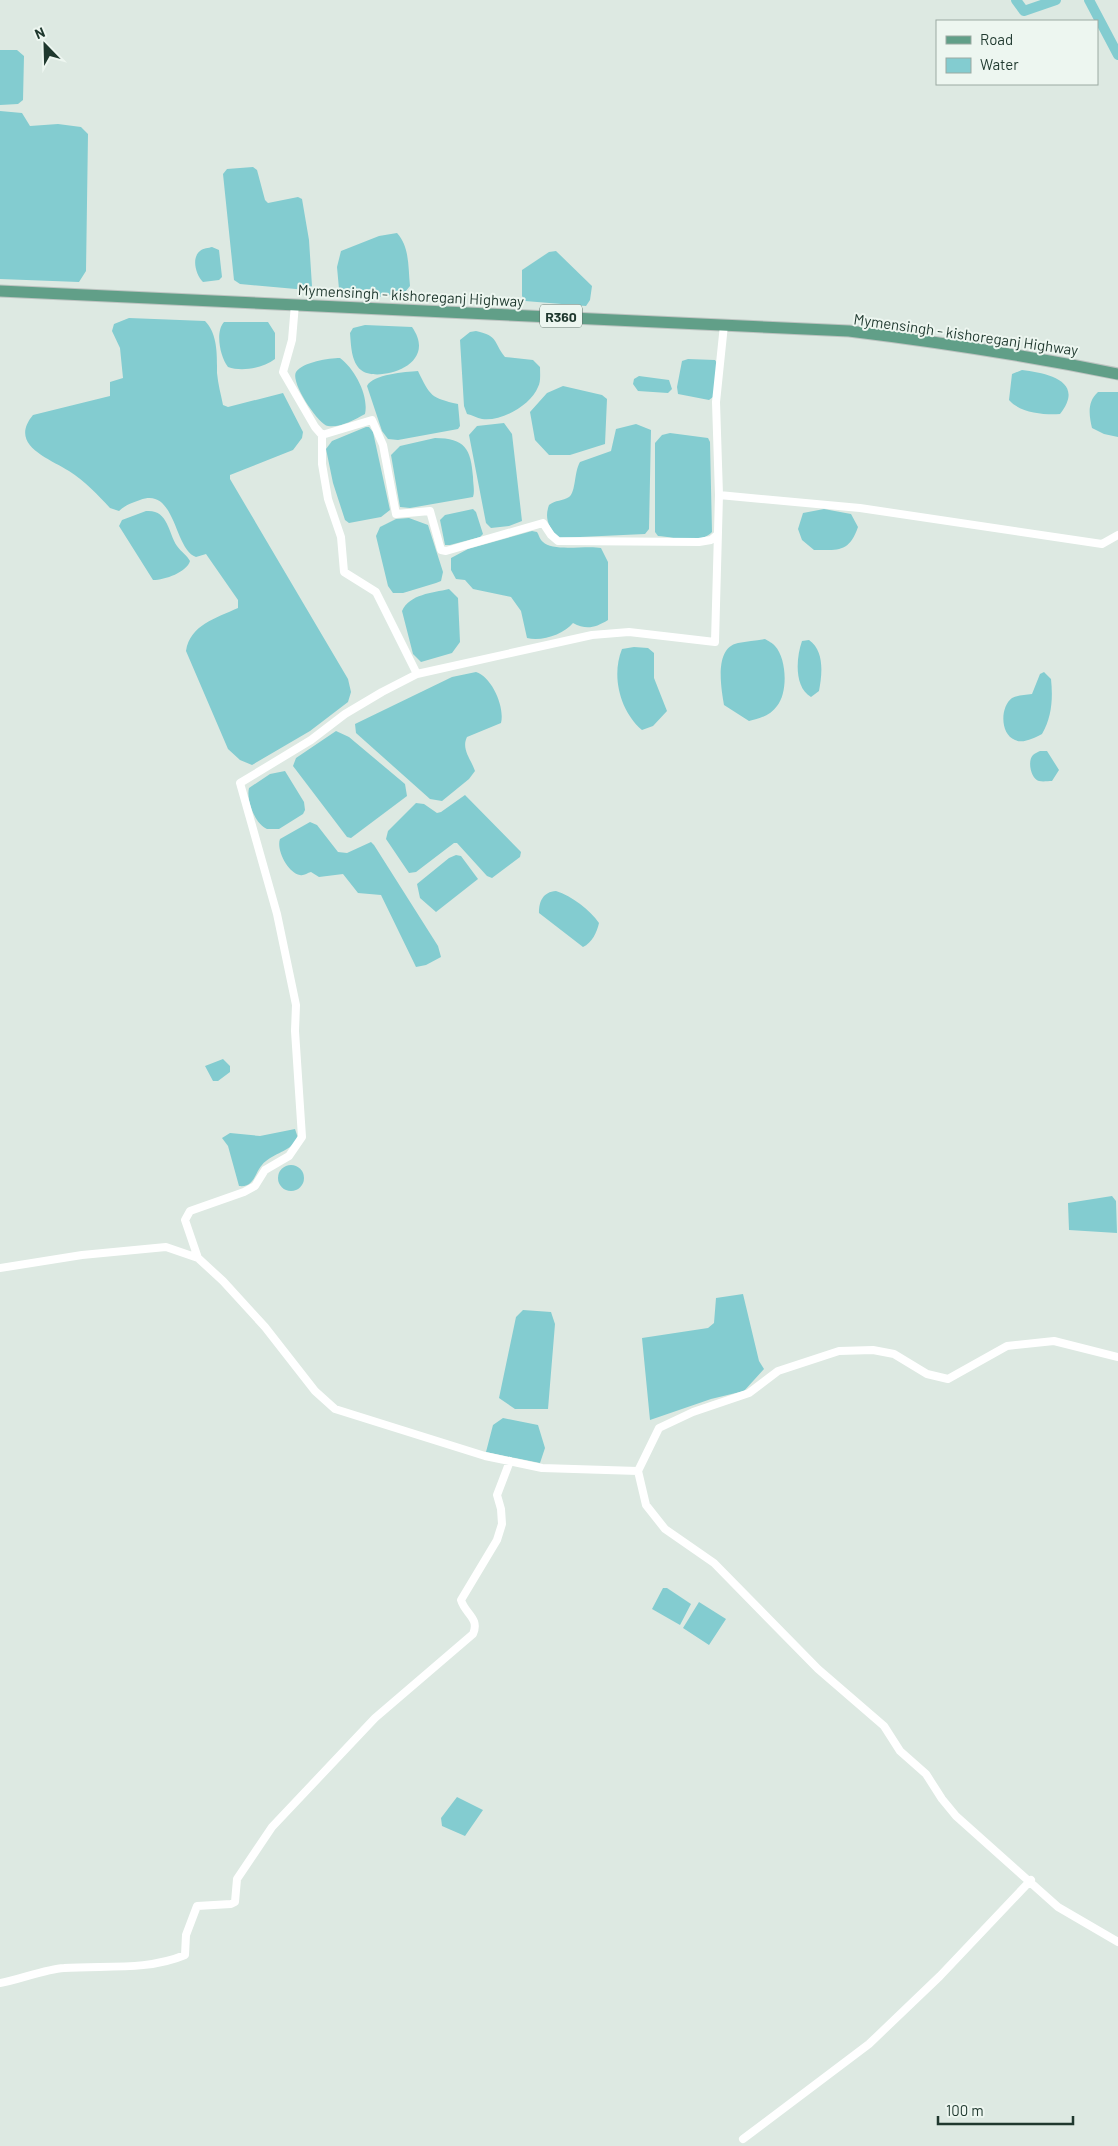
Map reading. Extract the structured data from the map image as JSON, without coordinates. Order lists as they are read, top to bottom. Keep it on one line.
{"streets":{"main road":["Mymensingh - kishoreganj Highway","R360"]},"legend":["Road","Water"],"scale_bar":"100 m","north":"top left"}
